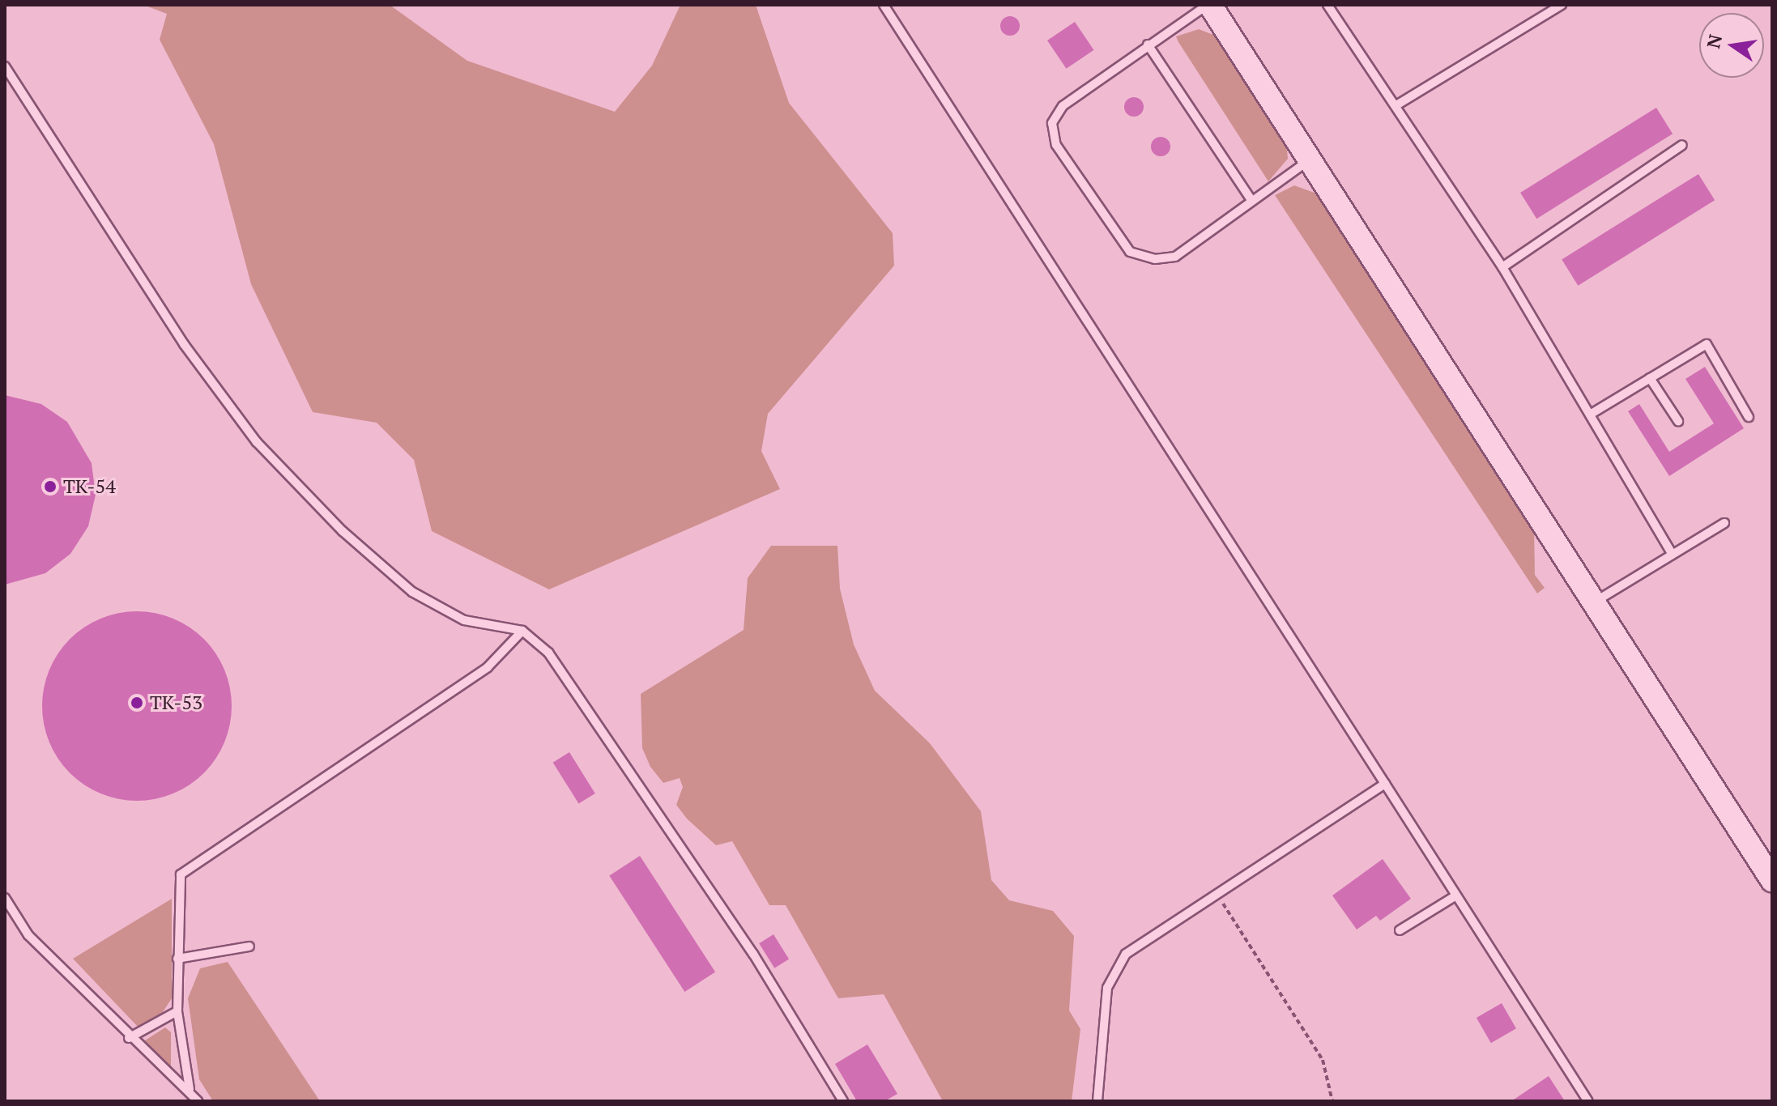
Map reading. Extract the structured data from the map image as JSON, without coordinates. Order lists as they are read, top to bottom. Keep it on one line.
{"places":["TK-54","TK-53"],"north":"left"}
